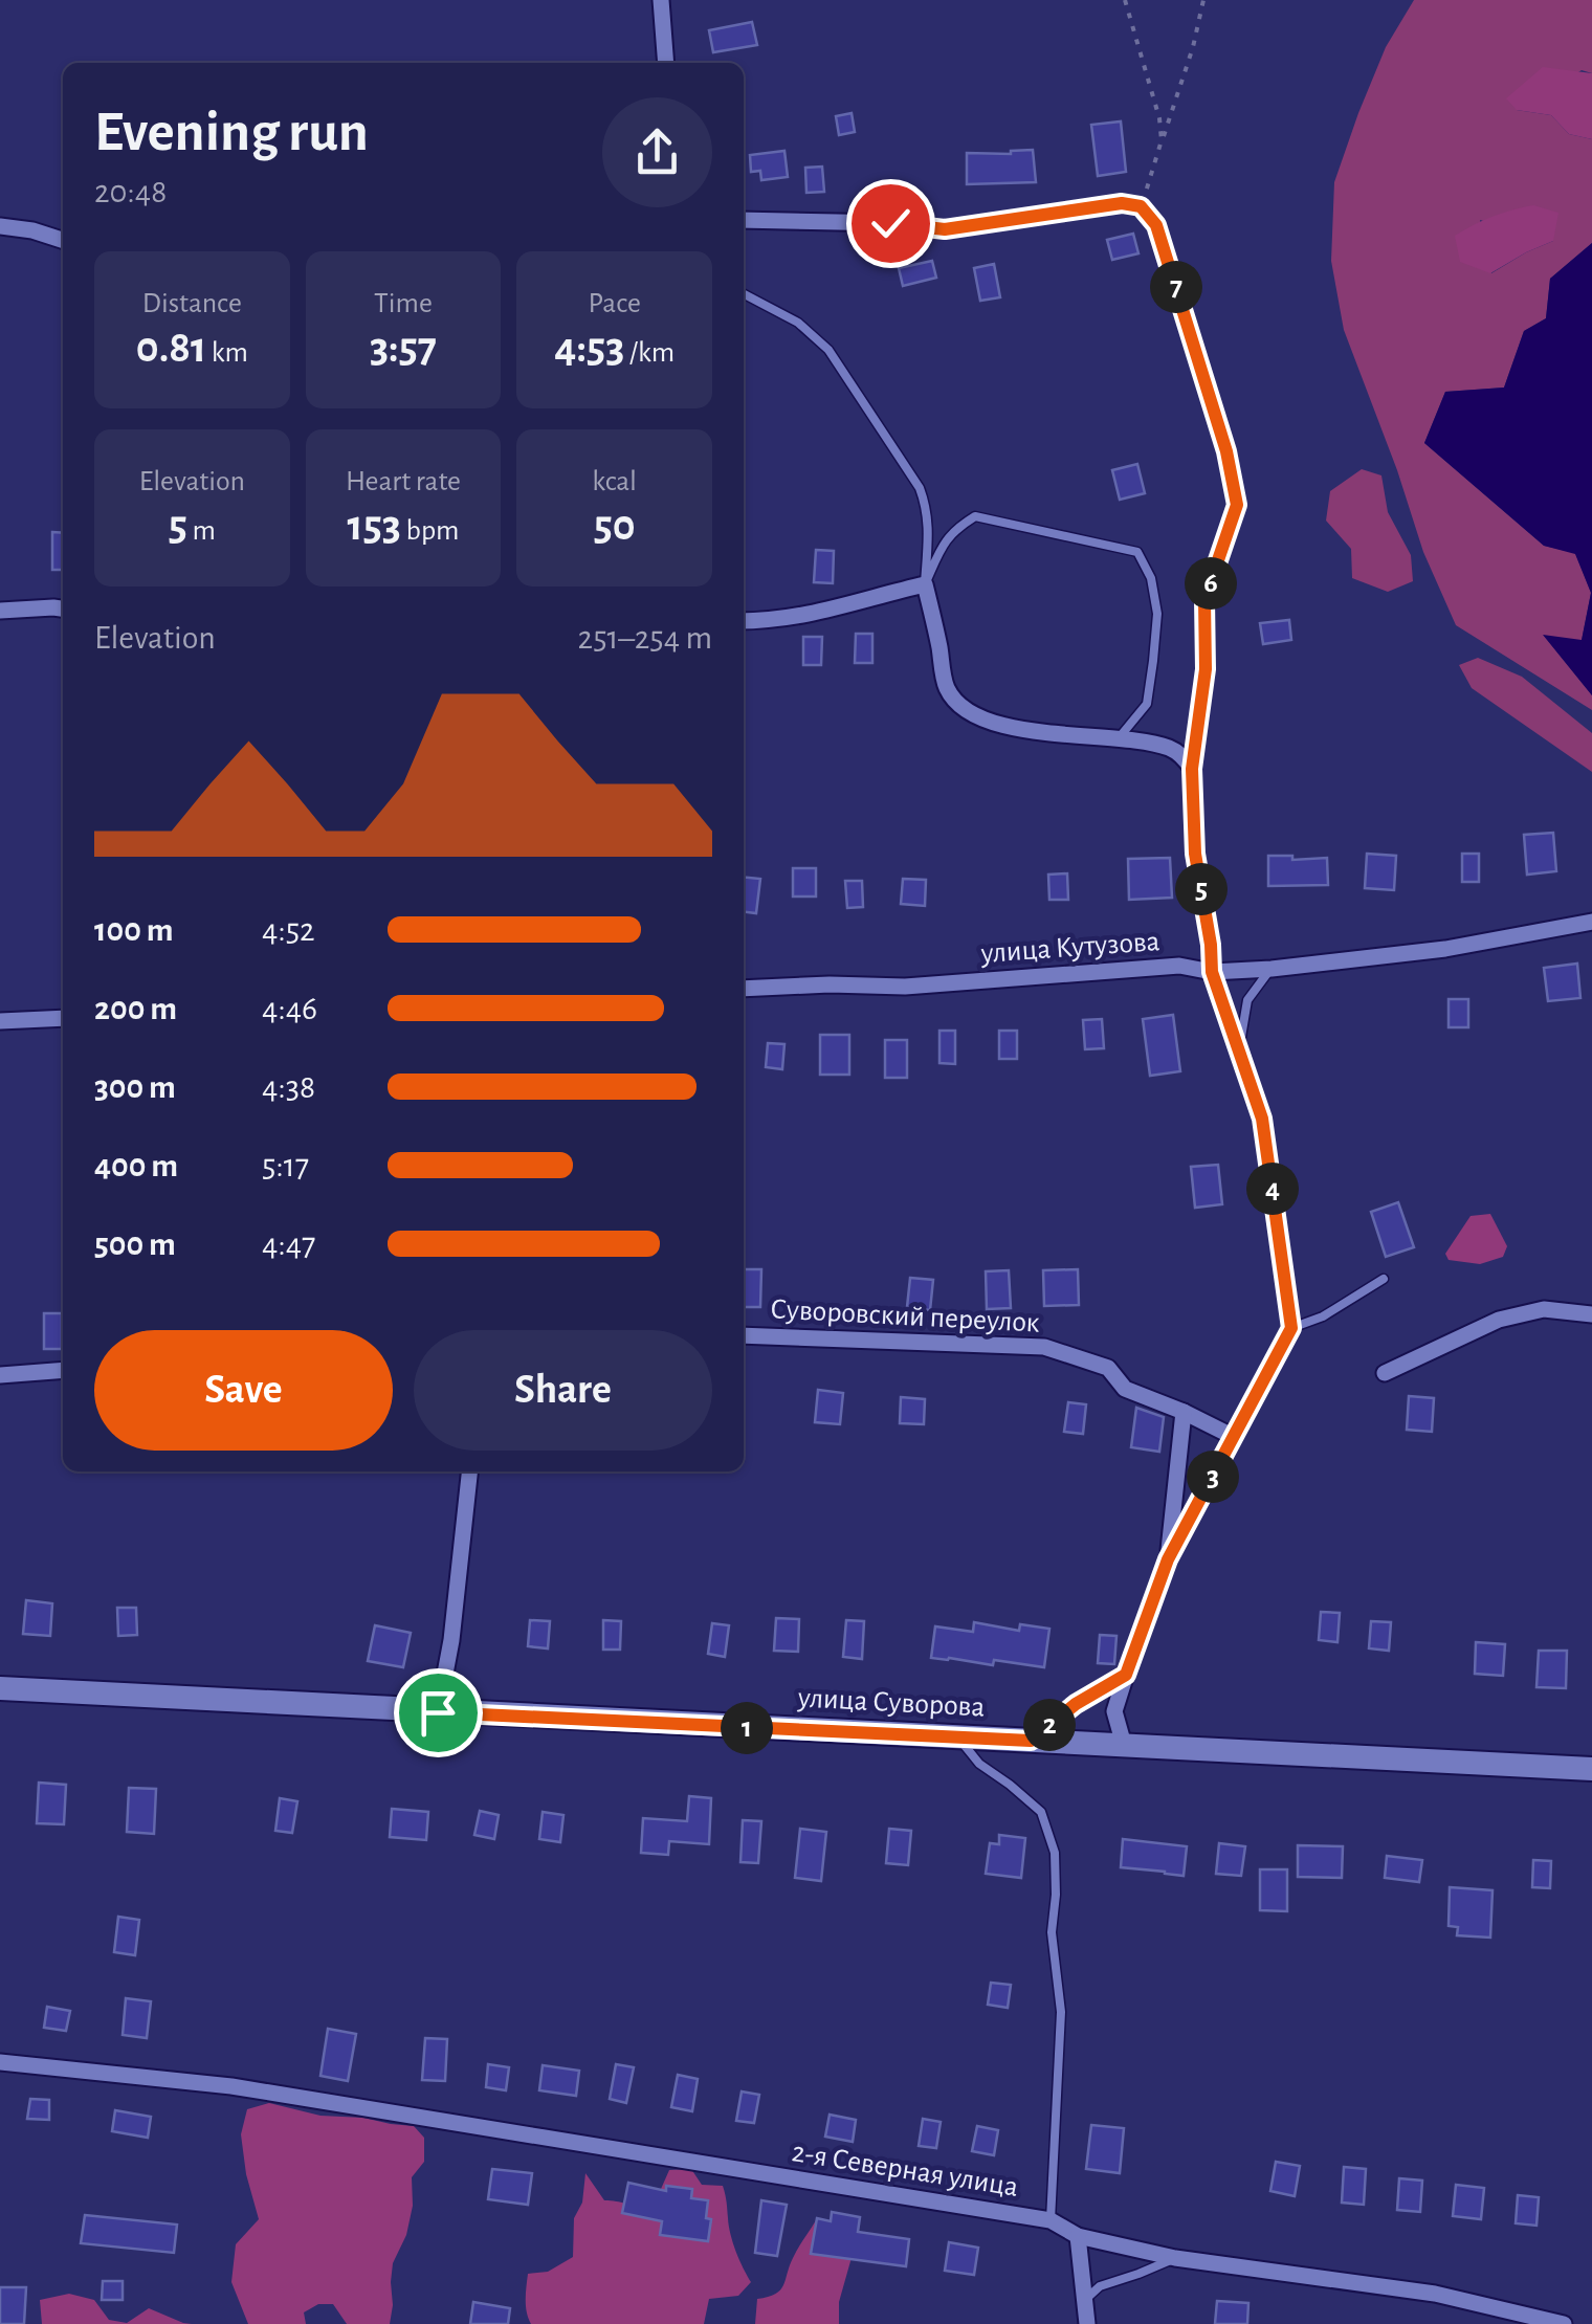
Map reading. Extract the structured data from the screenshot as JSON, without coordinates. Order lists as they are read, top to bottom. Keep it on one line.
{"streets":{"street":["улица Кутузова","Суворовский переулок","улица Суворова","2-я Северная улица"]},"page":{"heading":["Evening run","20:48"],"stats":[["Distance","0.81 km"],["Time","3:57"],["Pace","4:53 /km"],["Elevation","5 m"],["Heart rate","153 bpm"],["kcal","50"]],"pins":["7","6","5","4","3","2","1"],"chart":["Elevation","251–254 m"],"list":[{"name":"100 m","note":"4:52"},{"name":"200 m","note":"4:46"},{"name":"300 m","note":"4:38"},{"name":"400 m","note":"5:17"},{"name":"500 m","note":"4:47"}],"buttons":["Save","Share"]}}
